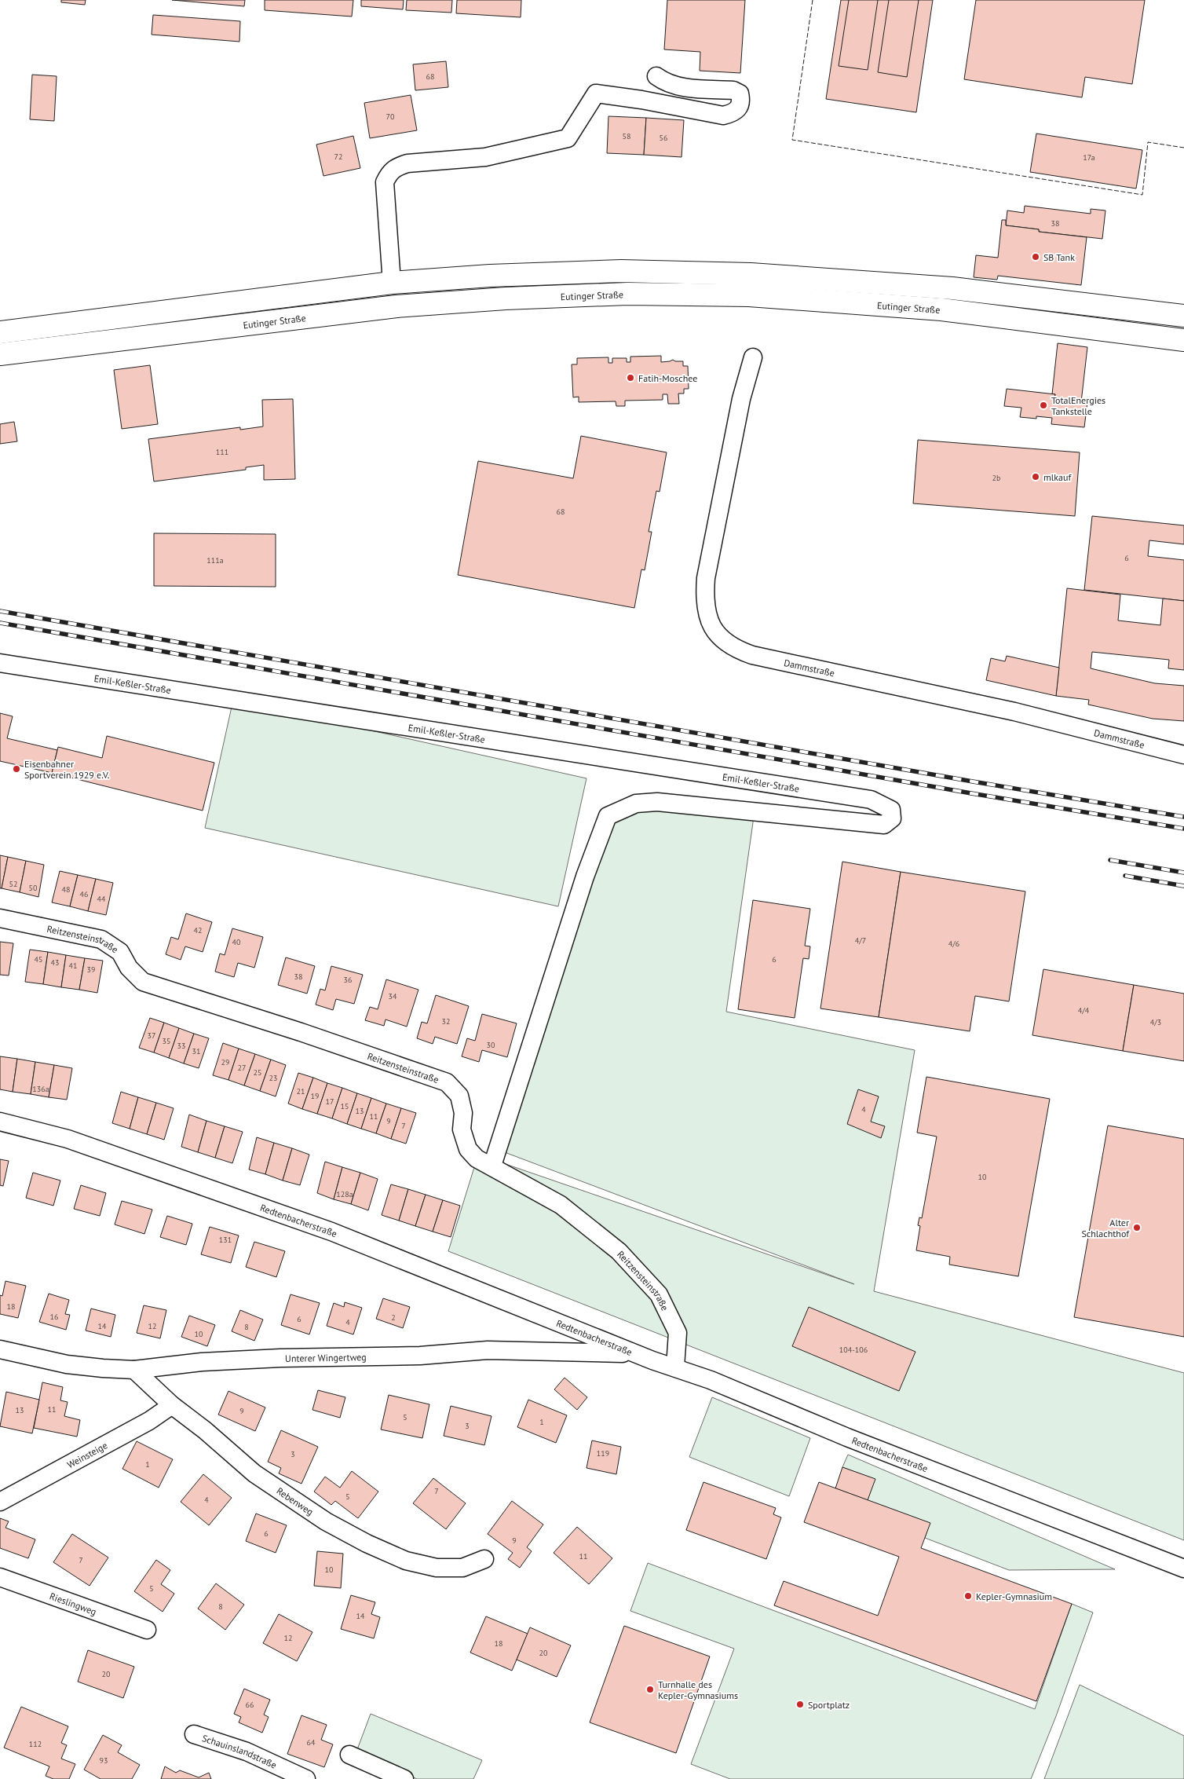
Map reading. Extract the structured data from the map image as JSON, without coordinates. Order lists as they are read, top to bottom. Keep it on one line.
{"streets":{"main road":["Eutinger Straße"],"street":["Dammstraße","Emil-Keßler-Straße","Reitzensteinstraße","Redtenbacherstraße","Unterer Wingertweg","Weinsteige","Rebenweg","Rieslingweg","Schauinslandstraße"]},"crossings":[["Emil-Keßler-Straße","Reitzensteinstraße"],["Reitzensteinstraße","Redtenbacherstraße"],["Redtenbacherstraße","Unterer Wingertweg"],["Unterer Wingertweg","Rebenweg"],["Weinsteige","Rebenweg"]],"places":["SB Tank","Fatih-Moschee","TotalEnergies Tankstelle","mlkauf","Eisenbahner Sportverein 1929 e.V.","Alter Schlachthof","Kepler-Gymnasium","Turnhalle des Kepler-Gymnasiums","Sportplatz"],"house_numbers":["68","70","58","56","72","17a","38","111","2b","68","6","111a","52","50","48","46","44","42","4/7","40","4/6","45","6","43","41","39","38","36","34","4/4","32","4/3","37","35","30","33","31","29","27","25","23","136a","21","19","17","15","4","13","11","9","7","10","128a","131","18","16","2","6","4","14","12","8","10","104-106","11","13","9","5","1","3","119","3","1","7","5","4","6","9","11","7","10","5","8","14","12","18","20","20","66","64","112","93"]}
